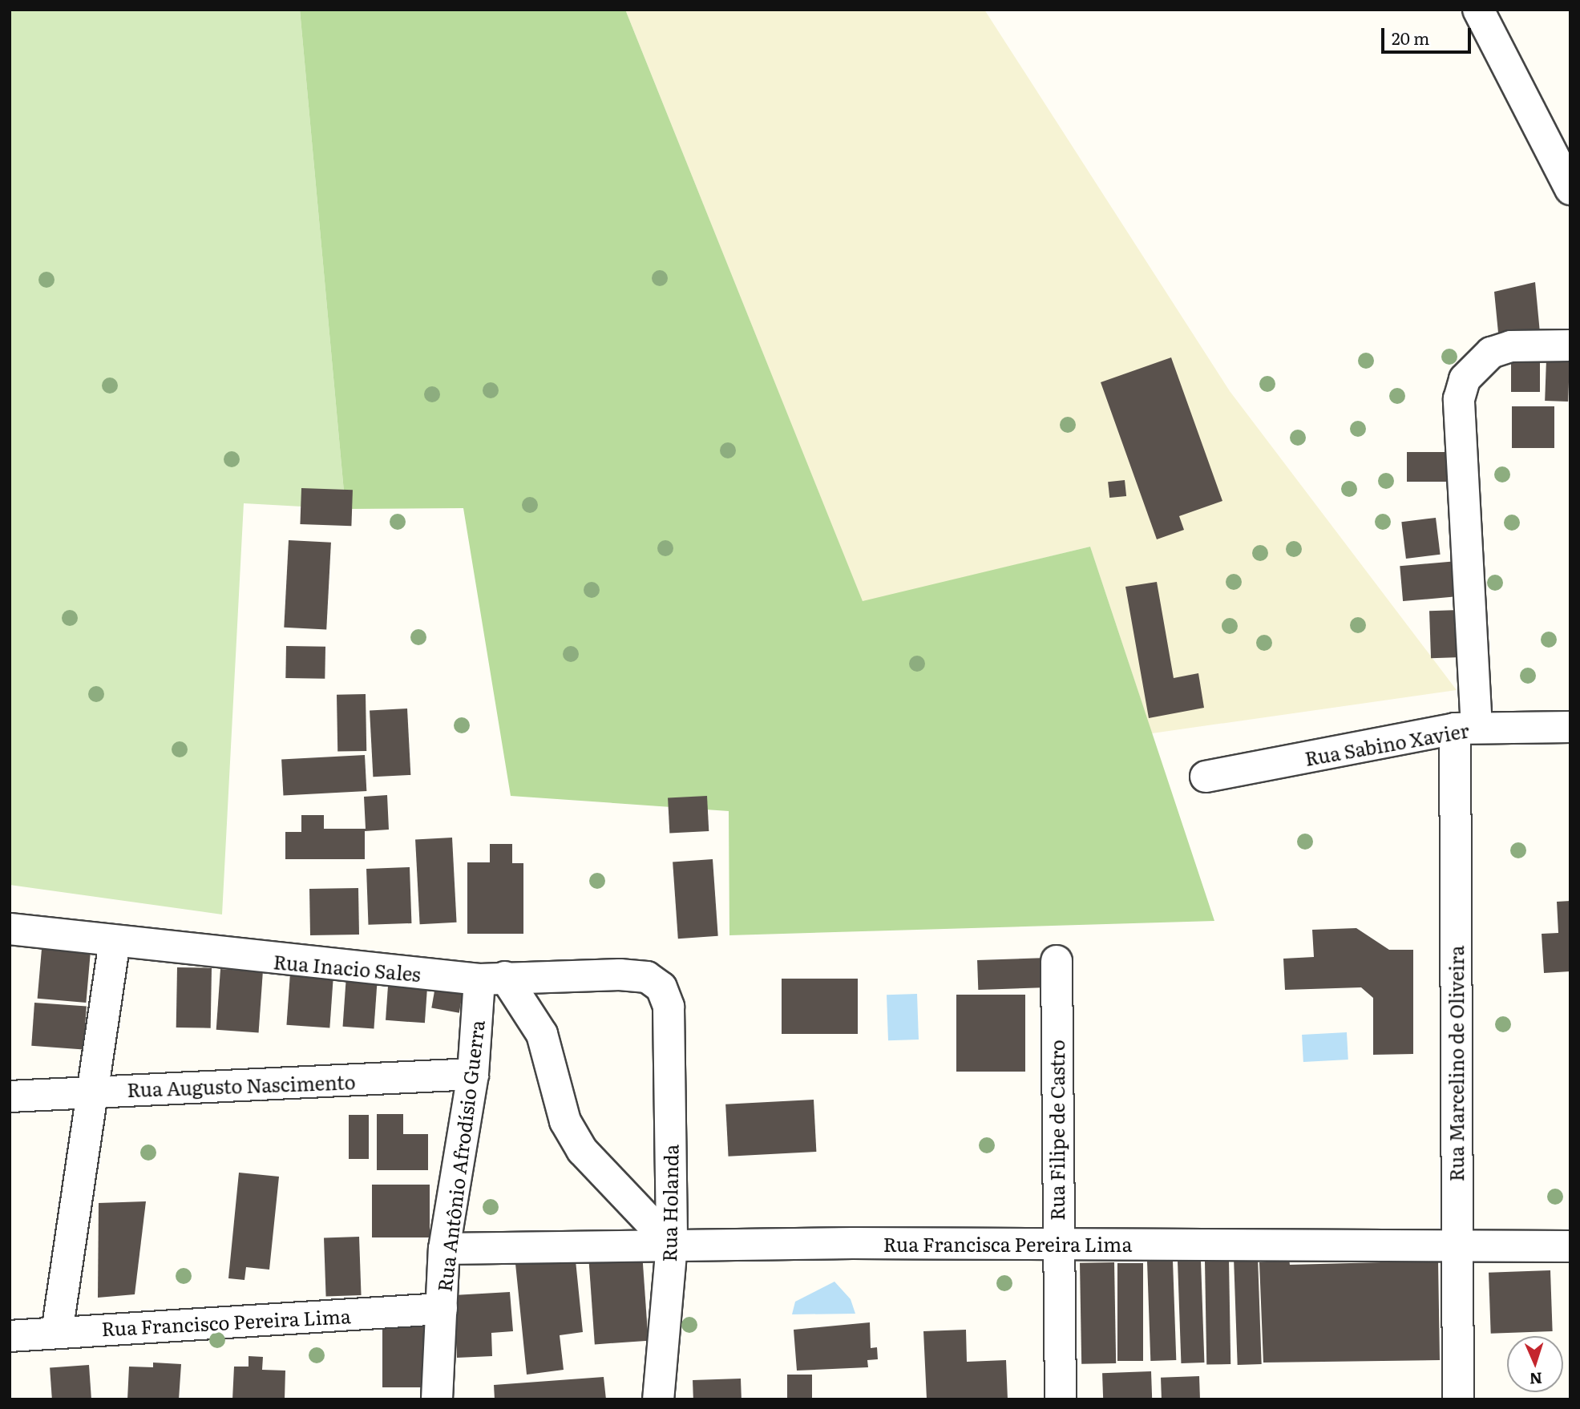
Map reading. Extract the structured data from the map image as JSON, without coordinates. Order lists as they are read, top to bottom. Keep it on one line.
{"streets":{"street":["Rua Sabino Xavier","Rua Inacio Sales","Rua Marcelino de Oliveira","Rua Augusto Nascimento","Rua Filipe de Castro","Rua Antônio Afrodísio Guerra","Rua Holanda","Rua Francisca Pereira Lima","Rua Francisco Pereira Lima"]},"crossings":[["Rua Sabino Xavier","Rua Marcelino de Oliveira"],["Rua Inacio Sales","Rua Antônio Afrodísio Guerra"],["Rua Inacio Sales","Rua Holanda"],["Rua Marcelino de Oliveira","Rua Francisca Pereira Lima"],["Rua Augusto Nascimento","Rua Antônio Afrodísio Guerra"],["Rua Filipe de Castro","Rua Francisca Pereira Lima"],["Rua Antônio Afrodísio Guerra","Rua Francisca Pereira Lima"],["Rua Antônio Afrodísio Guerra","Rua Francisco Pereira Lima"],["Rua Holanda","Rua Francisca Pereira Lima"]],"scale_bar":"20 m","north":"bottom"}
